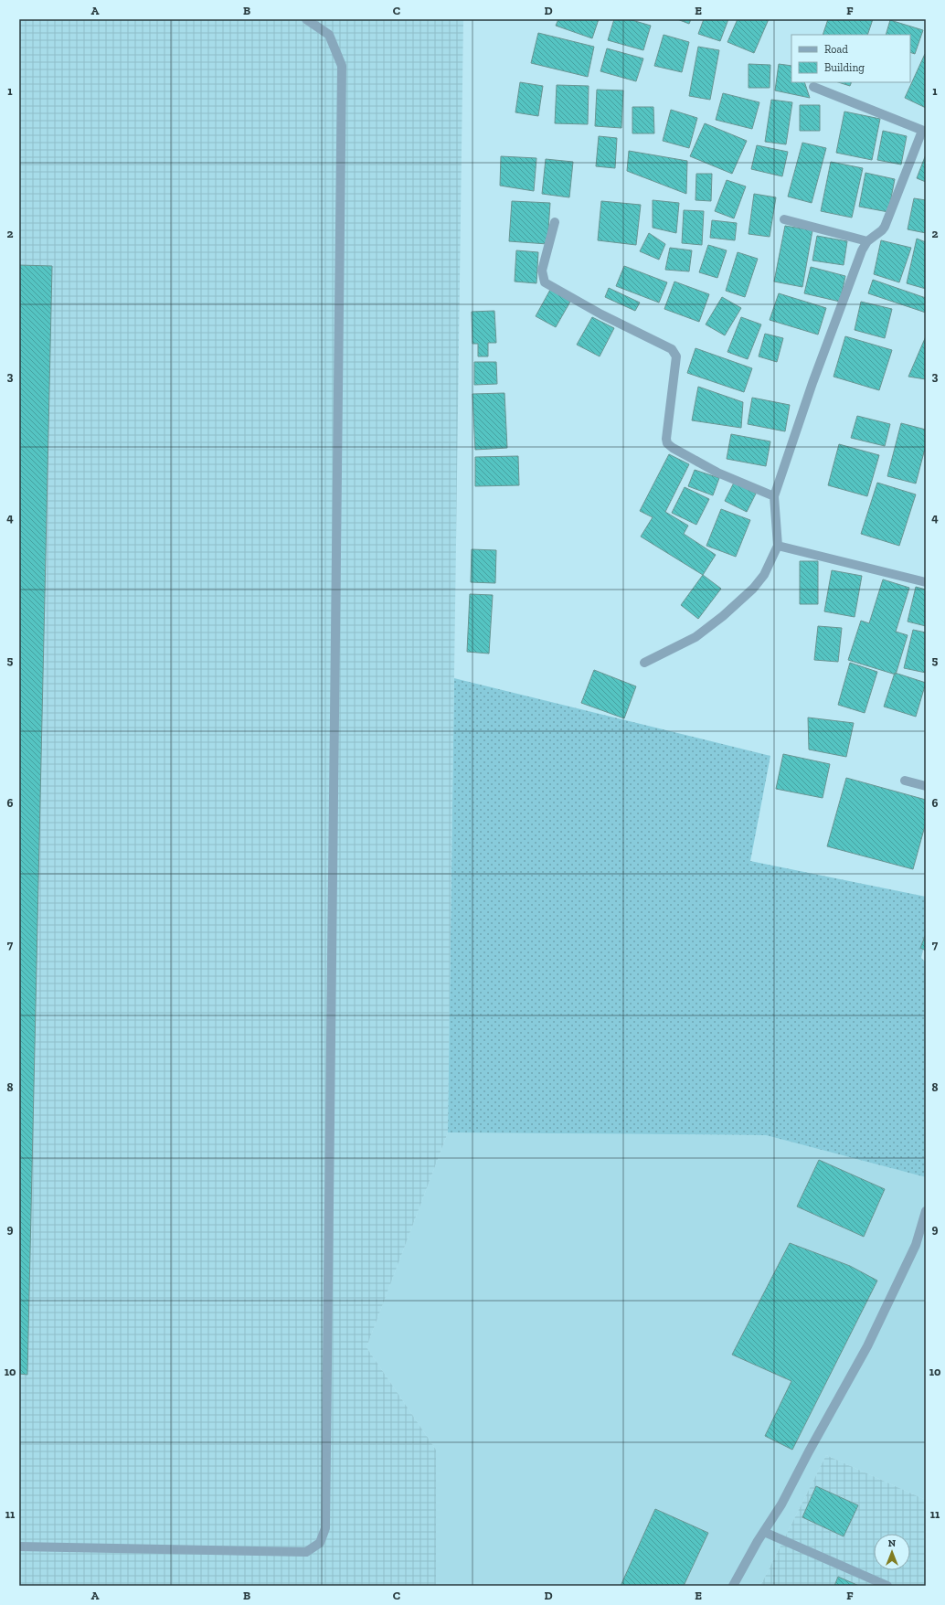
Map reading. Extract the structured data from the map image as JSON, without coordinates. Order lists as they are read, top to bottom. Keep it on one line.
{"legend":["Road","Building"],"north":"top","grid":{"columns":["A","B","C","D","E","F"],"rows":["1","2","3","4","5","6","7","8","9","10","11"]}}
